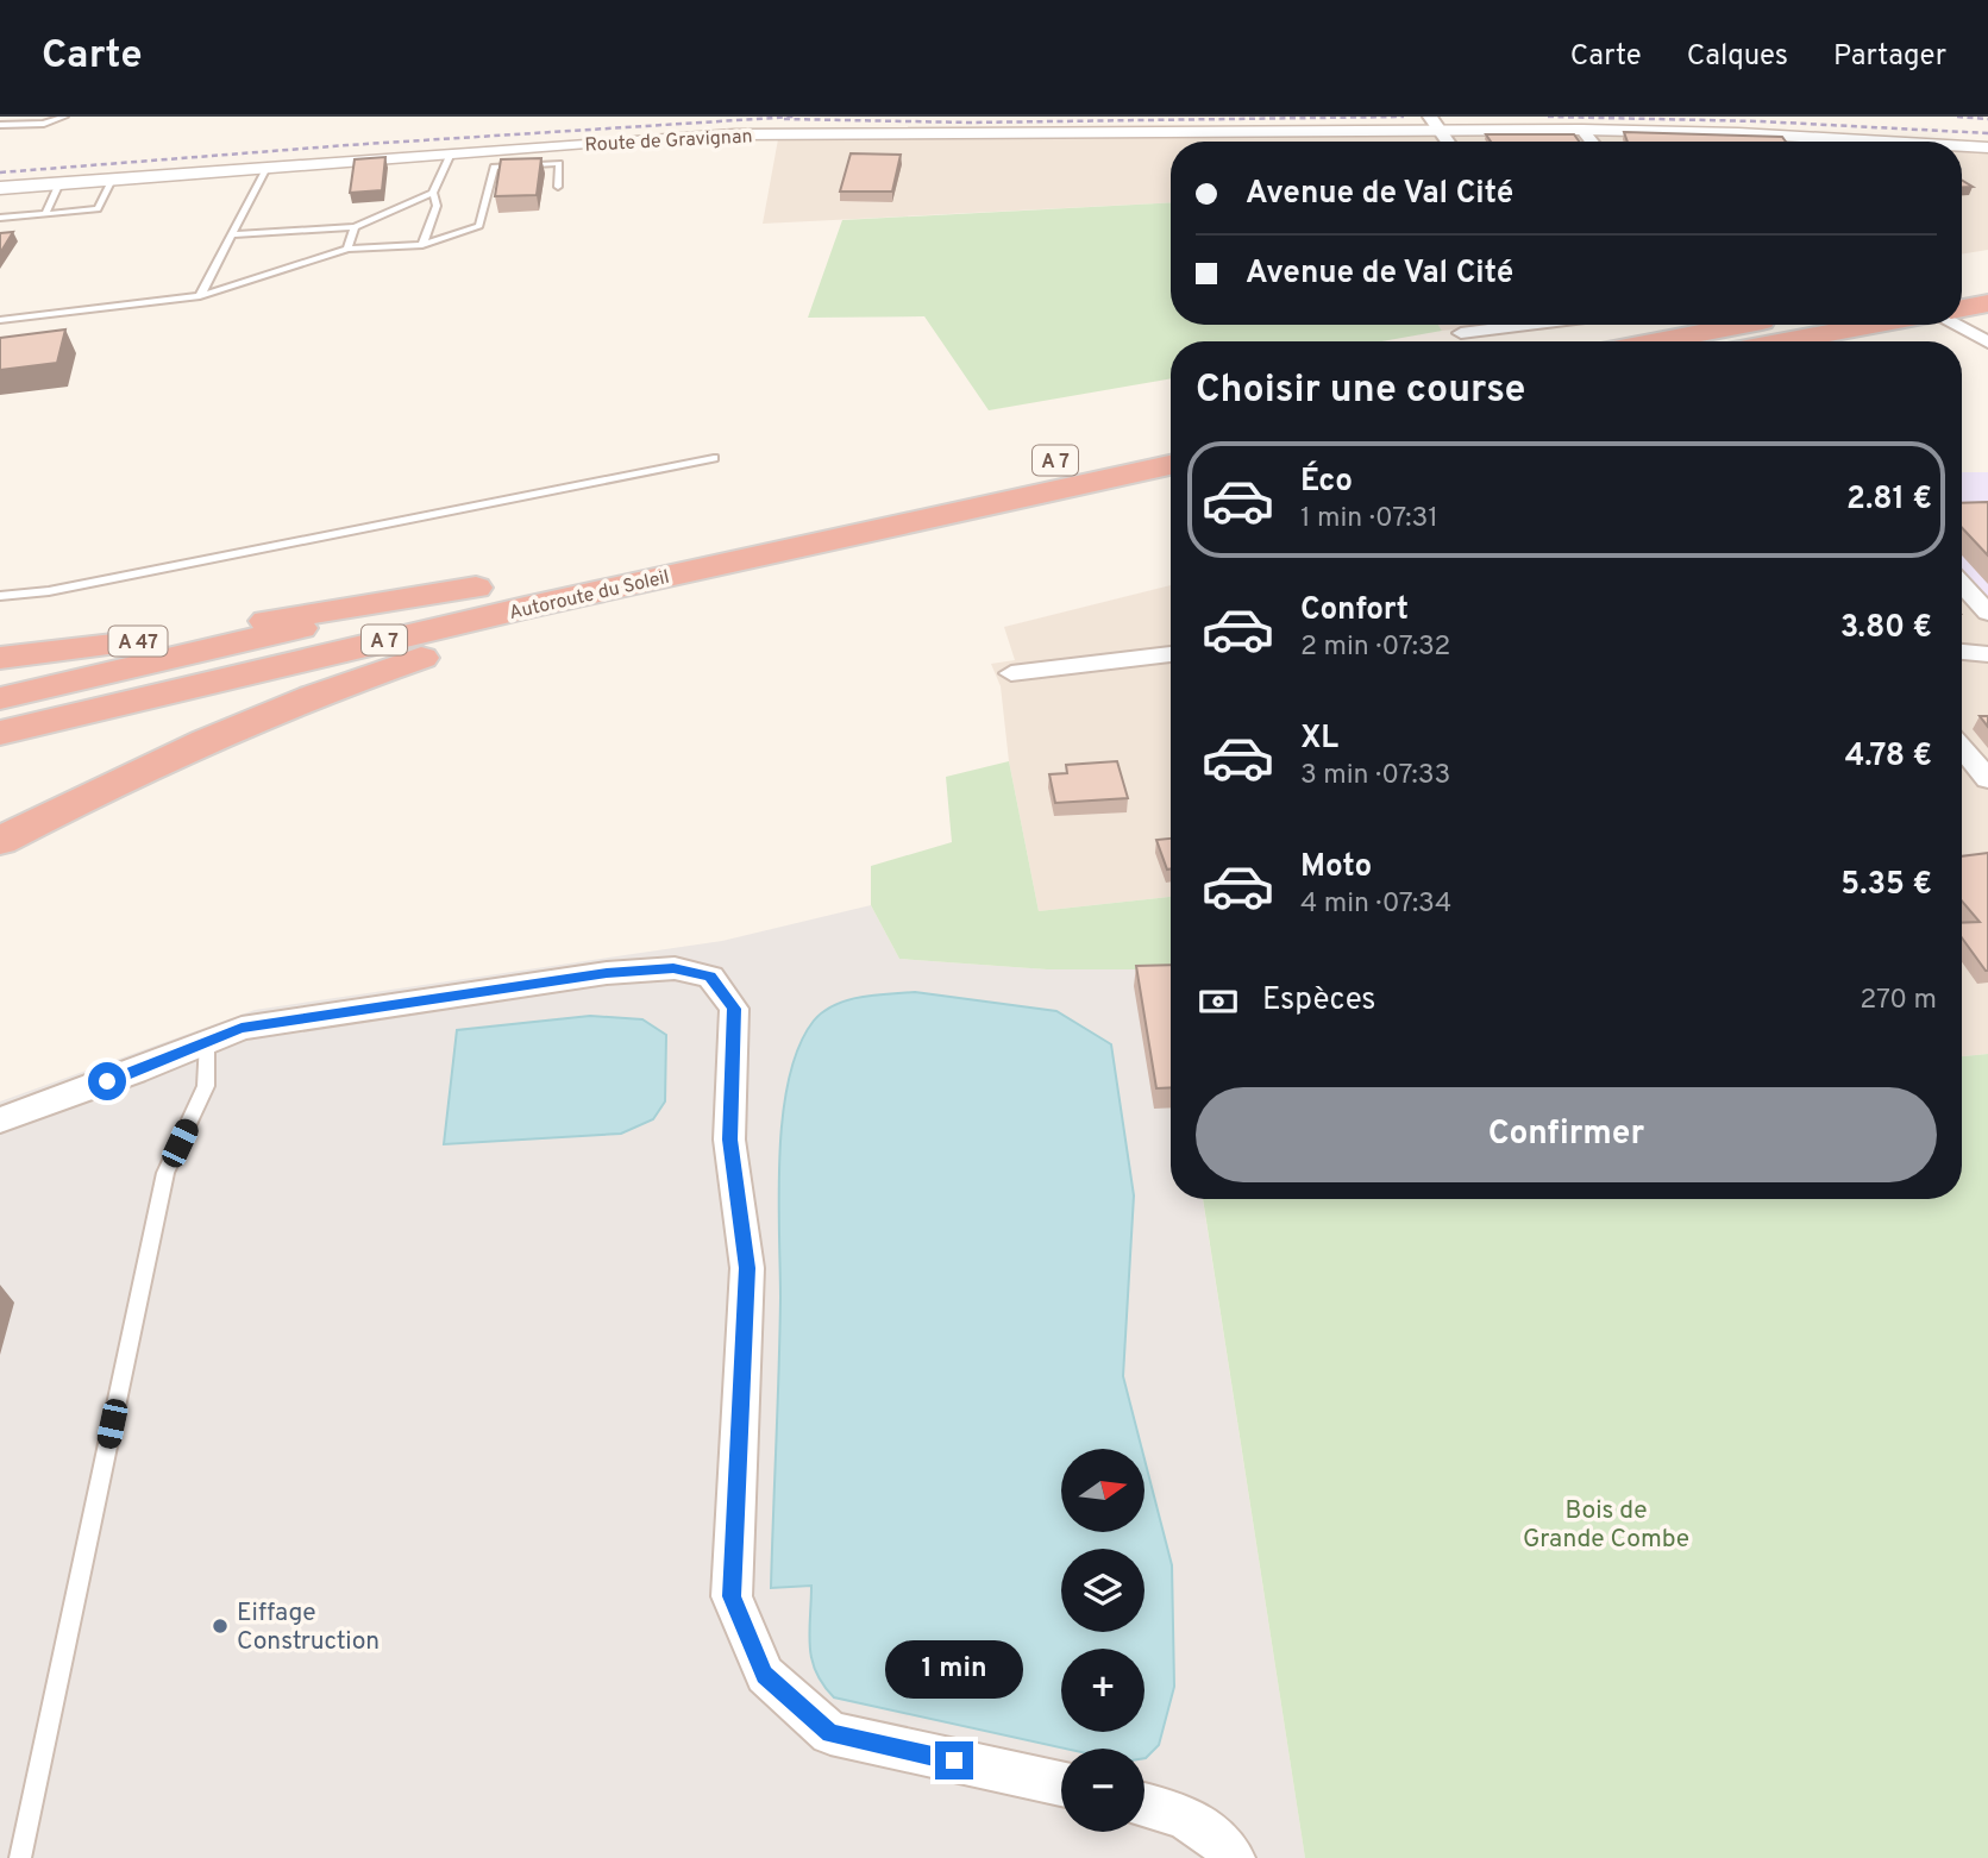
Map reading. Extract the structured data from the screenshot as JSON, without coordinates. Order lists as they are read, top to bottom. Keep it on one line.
{"streets":{"highway":["A 7","Autoroute du Soleil","A 47"],"street":["Route de Gravignan"]},"crossings":[["A 7","A 47"]],"parks":["Bois de Grande Combe"],"places":["Eiffage Construction"],"north":"right","page":{"header":"Carte","nav":["Carte","Calques","Partager"],"banner":["Avenue de Val Cité","Avenue de Val Cité"],"heading":"Choisir une course","list":[{"name":"Éco","note":"1 min · 07:31","value":"2.81 €"},{"name":"Confort","note":"2 min · 07:32","value":"3.80 €"},{"name":"XL","note":"3 min · 07:33","value":"4.78 €"},{"name":"Moto","note":"4 min · 07:34","value":"5.35 €"}],"pay":["Espèces","270 m"],"buttons":"Confirmer","map_buttons":["+","−"],"bubble":"1 min"}}
